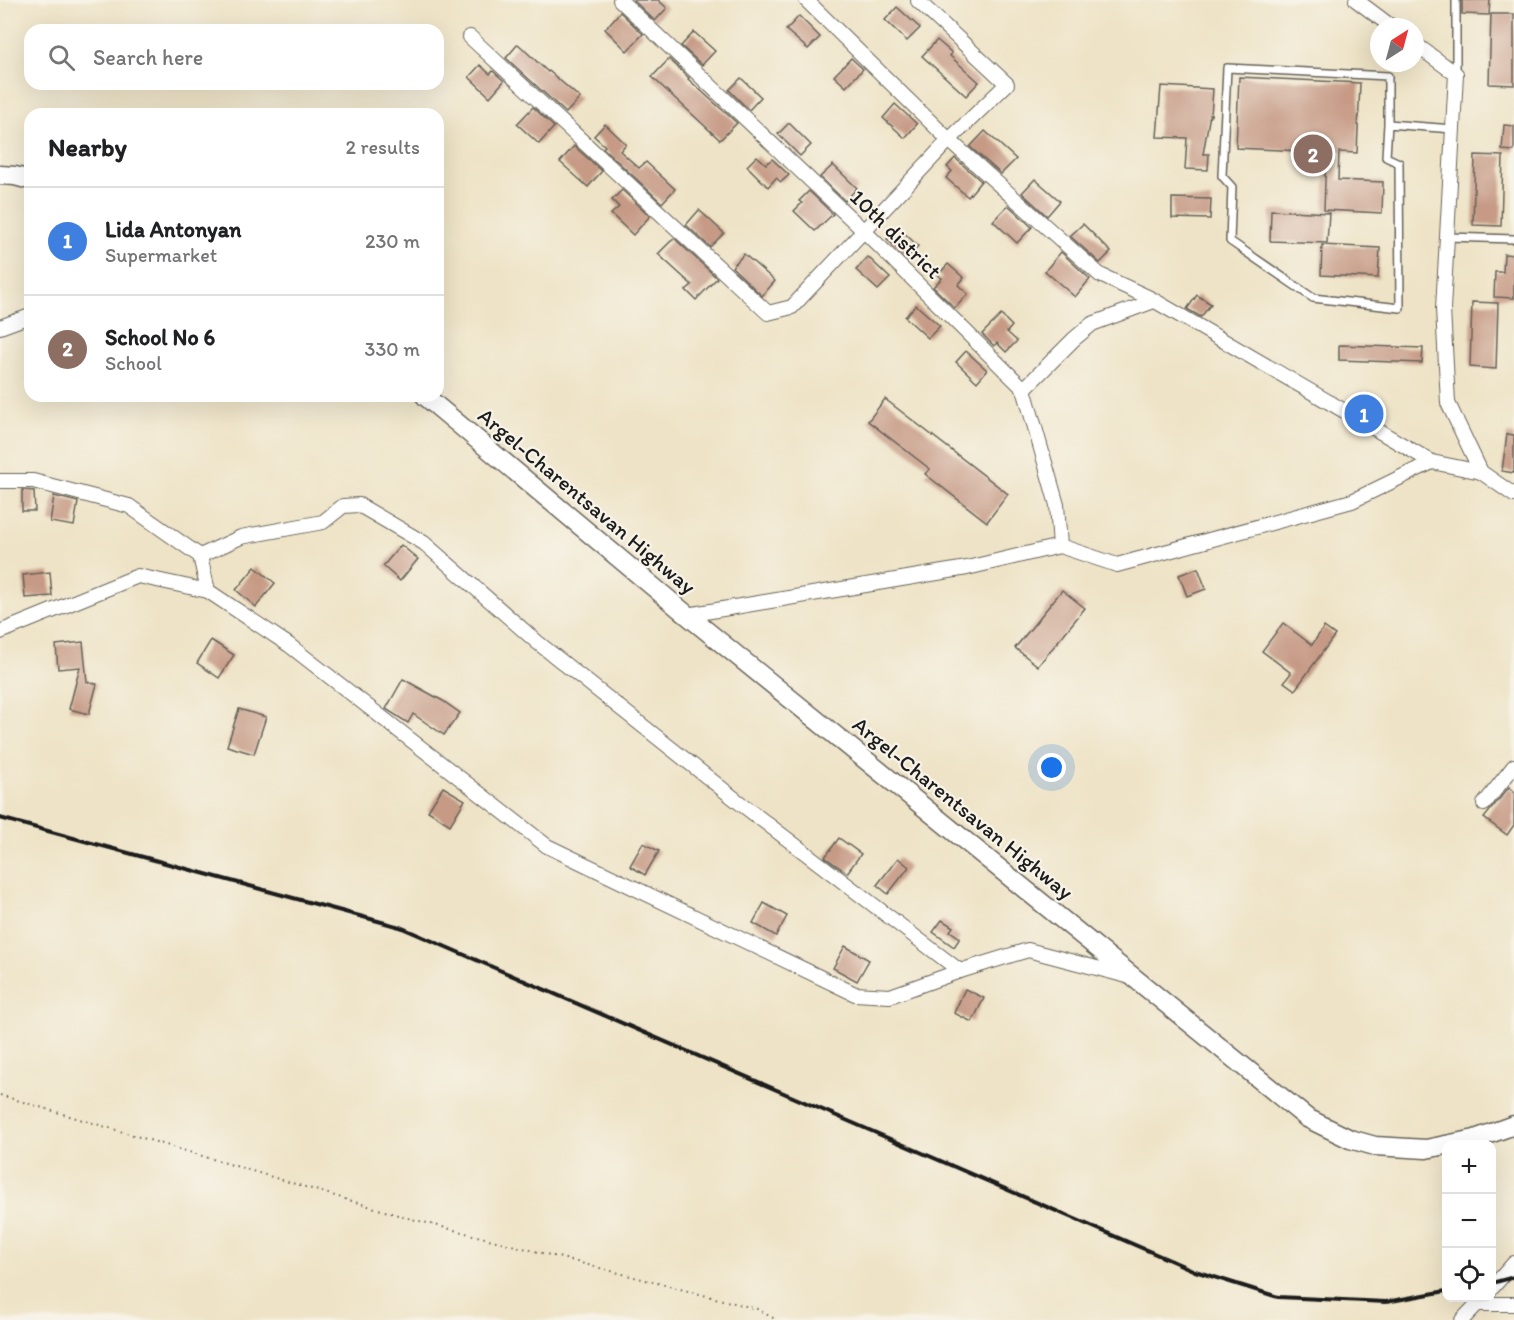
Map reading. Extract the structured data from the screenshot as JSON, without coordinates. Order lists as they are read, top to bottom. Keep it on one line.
{"streets":{"main road":["Argel-Charentsavan Highway"],"street":["10th district"]},"north":"top right","page":{"search":"Search here","heading":["Nearby","2 results"],"pins":["2","1"],"list":[{"mark":"1","name":"Lida Antonyan","note":"Supermarket","value":"230 m"},{"mark":"2","name":"School No 6","note":"School","value":"330 m"}],"map_buttons":["+","−"]}}
